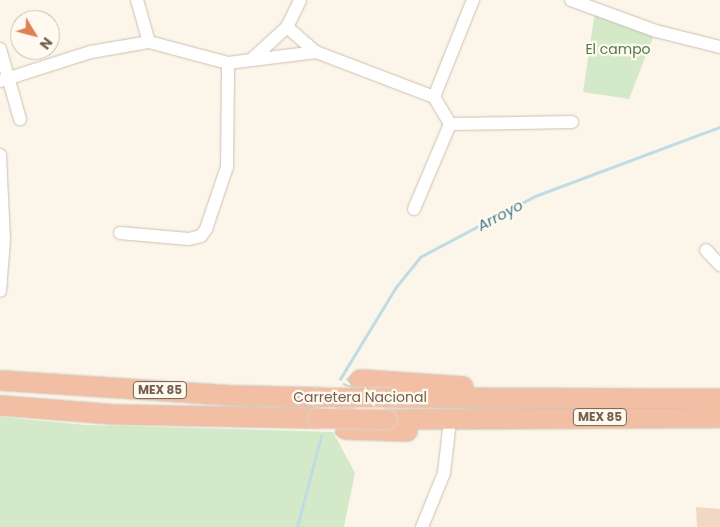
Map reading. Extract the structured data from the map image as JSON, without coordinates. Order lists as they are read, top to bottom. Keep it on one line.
{"streets":{"highway":["MEX 85","Carretera Nacional"]},"crossings":[["MEX 85","Carretera Nacional"]],"water":["Arroyo"],"parks":["El campo"],"north":"bottom right"}
